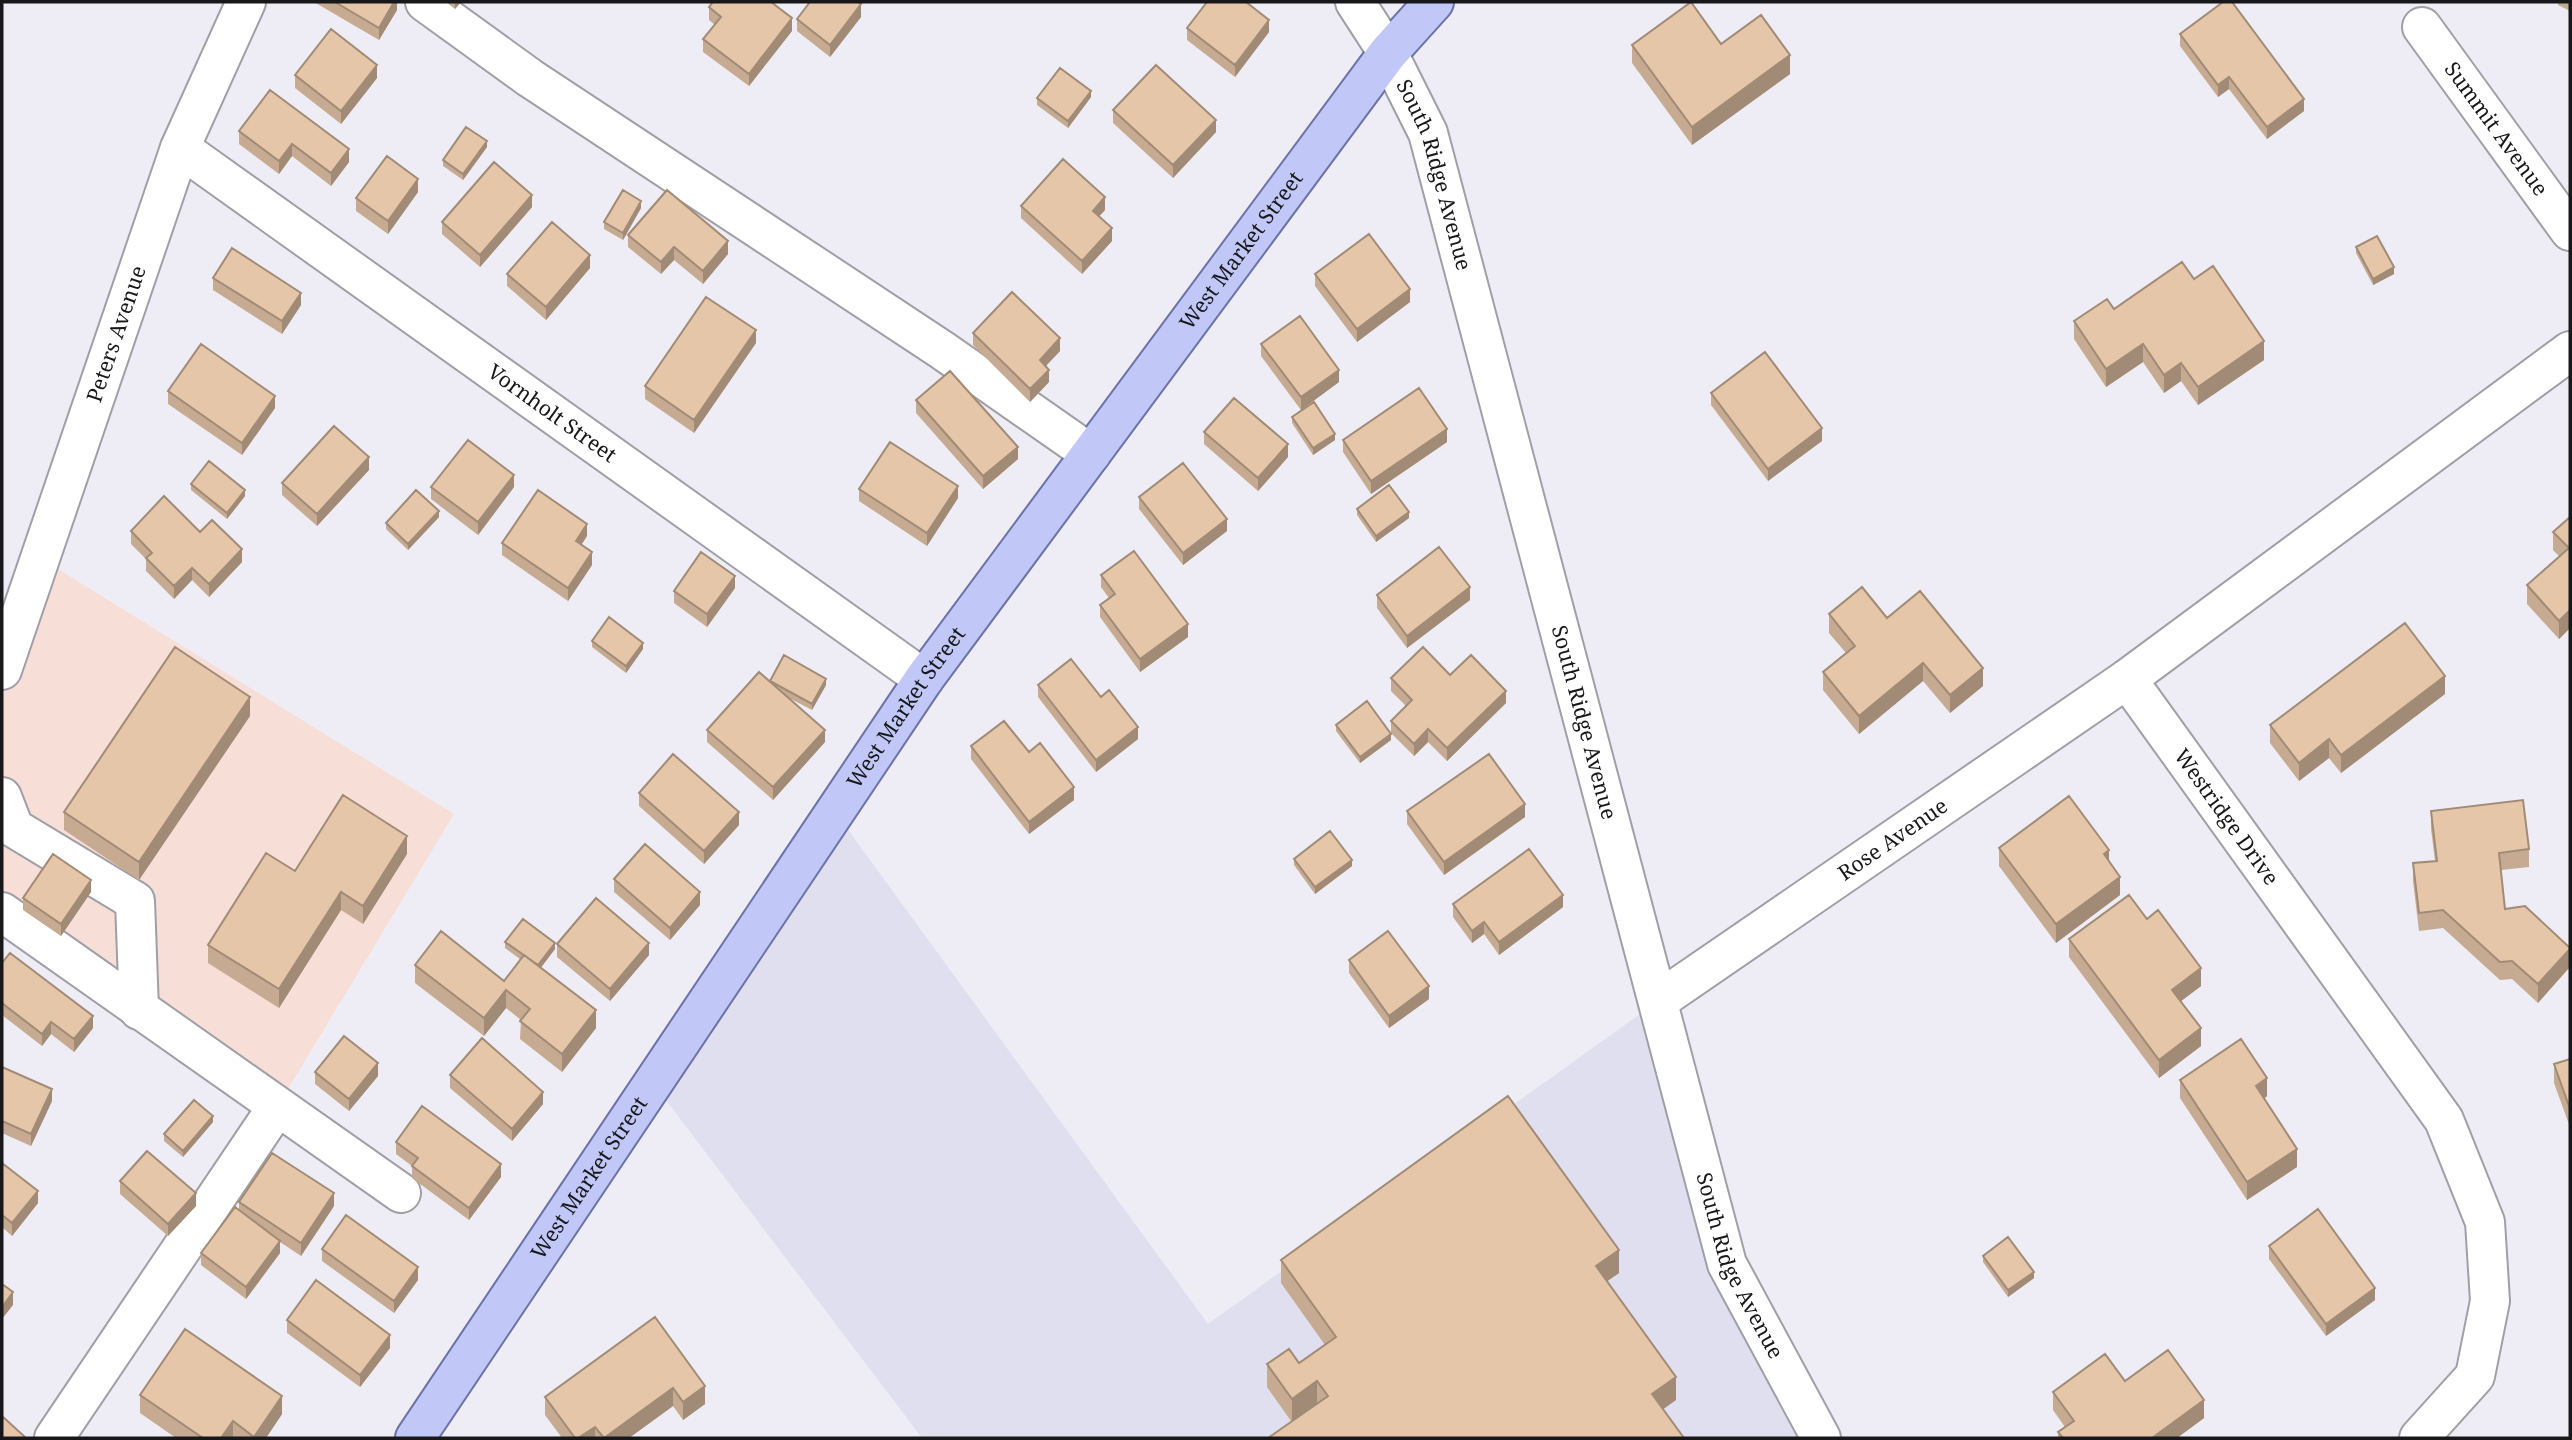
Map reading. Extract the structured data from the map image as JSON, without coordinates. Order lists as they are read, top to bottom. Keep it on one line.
{"streets":{"main road":["West Market Street"],"street":["Summit Avenue","South Ridge Avenue","Peters Avenue","Vornholt Street","Westridge Drive","Rose Avenue"]},"crossings":[["South Ridge Avenue","West Market Street"],["South Ridge Avenue","Rose Avenue"],["West Market Street","Vornholt Street"],["Peters Avenue","Vornholt Street"],["Westridge Drive","Rose Avenue"]]}
